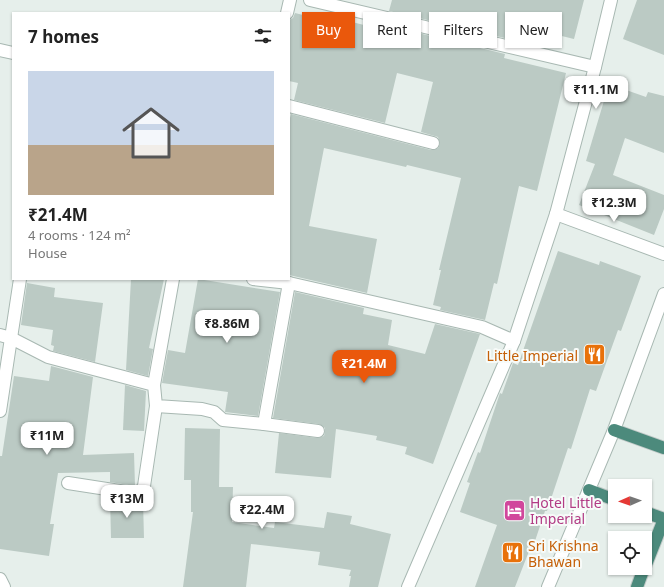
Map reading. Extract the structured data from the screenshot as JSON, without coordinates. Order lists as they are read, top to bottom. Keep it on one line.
{"places":{"restaurant":["Little Imperial","Sri Krishna Bhawan"],"hotel":["Hotel Little Imperial"]},"north":"left","page":{"chip":["Buy","Rent","Filters","New"],"heading":"7 homes","list":[{"name":"₹21.4M","note":"4 rooms · 124 m² · House"}],"price":["₹11.1M","₹12.3M","₹8.86M","₹21.4M","₹11M","₹13M","₹22.4M"]}}
